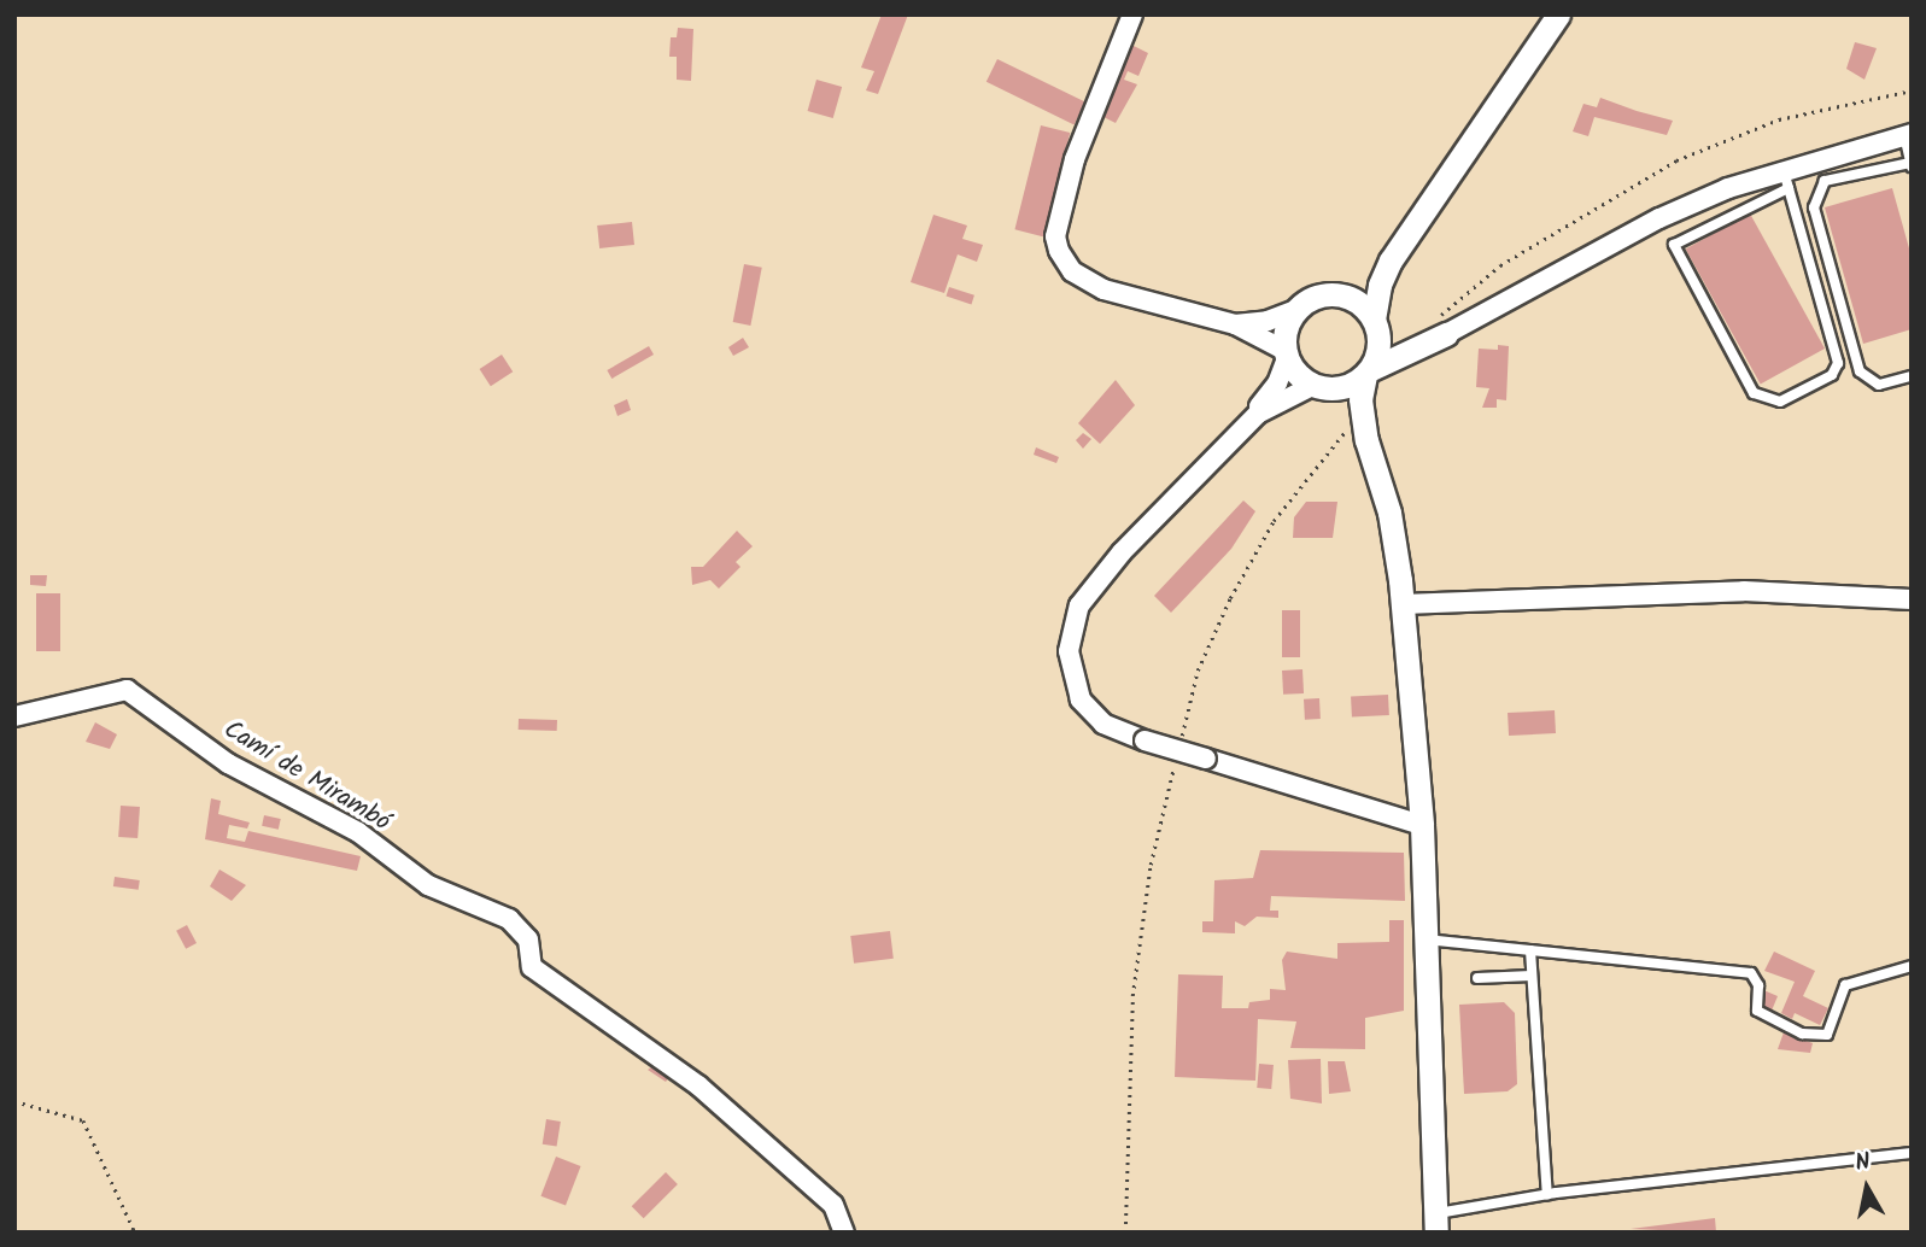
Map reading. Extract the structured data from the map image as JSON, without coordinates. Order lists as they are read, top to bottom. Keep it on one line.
{"streets":{"street":["Camí de Mirambó"]},"north":"top"}
